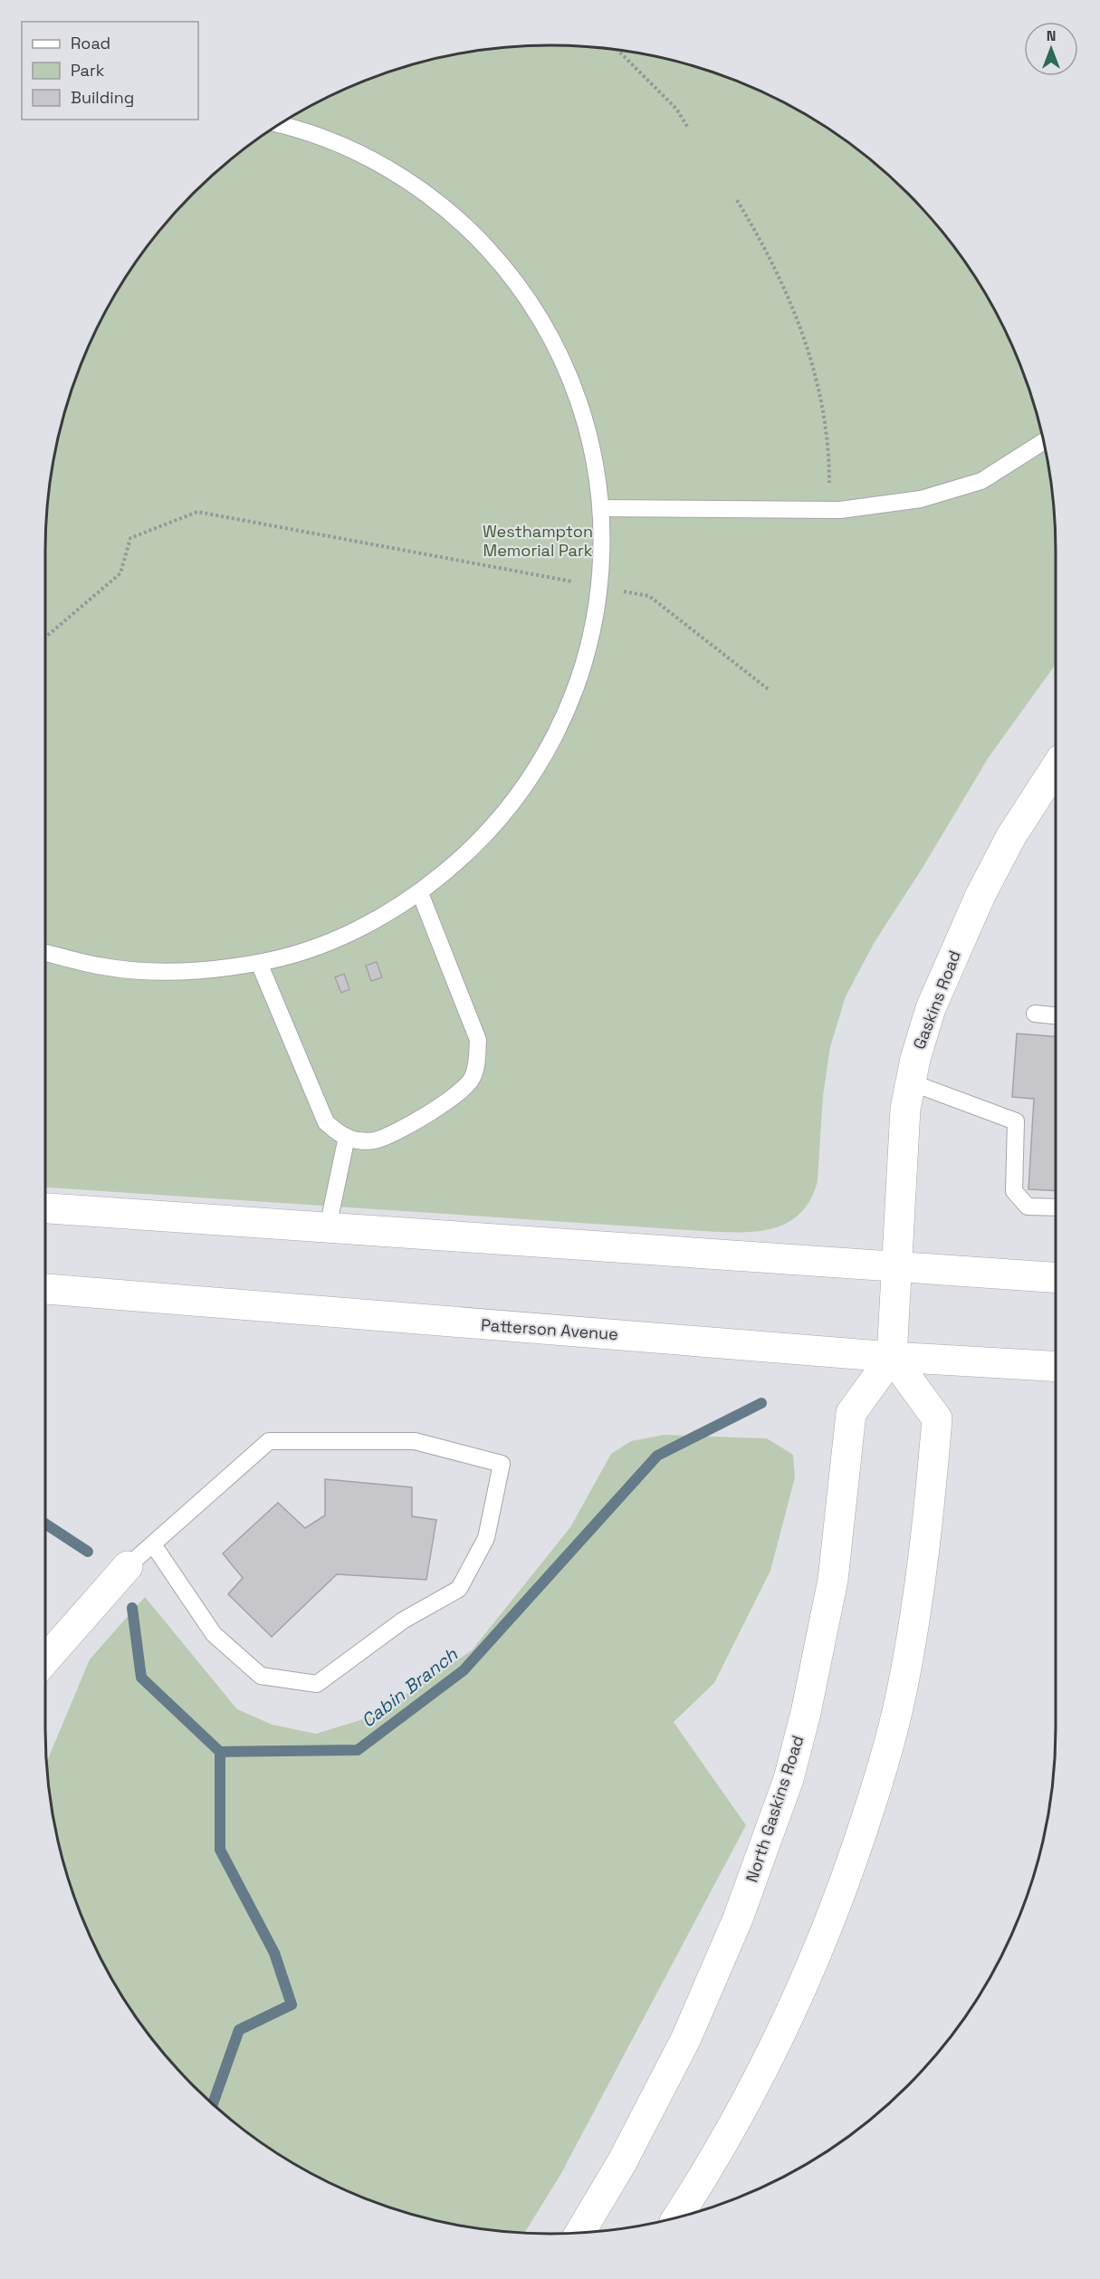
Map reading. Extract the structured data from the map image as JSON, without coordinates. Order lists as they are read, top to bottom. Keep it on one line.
{"streets":{"main road":["Gaskins Road","Patterson Avenue","North Gaskins Road"]},"crossings":[["Patterson Avenue","North Gaskins Road"]],"water":["Cabin Branch"],"parks":["Westhampton Memorial Park"],"legend":["Road","Park","Building"],"north":"top"}
